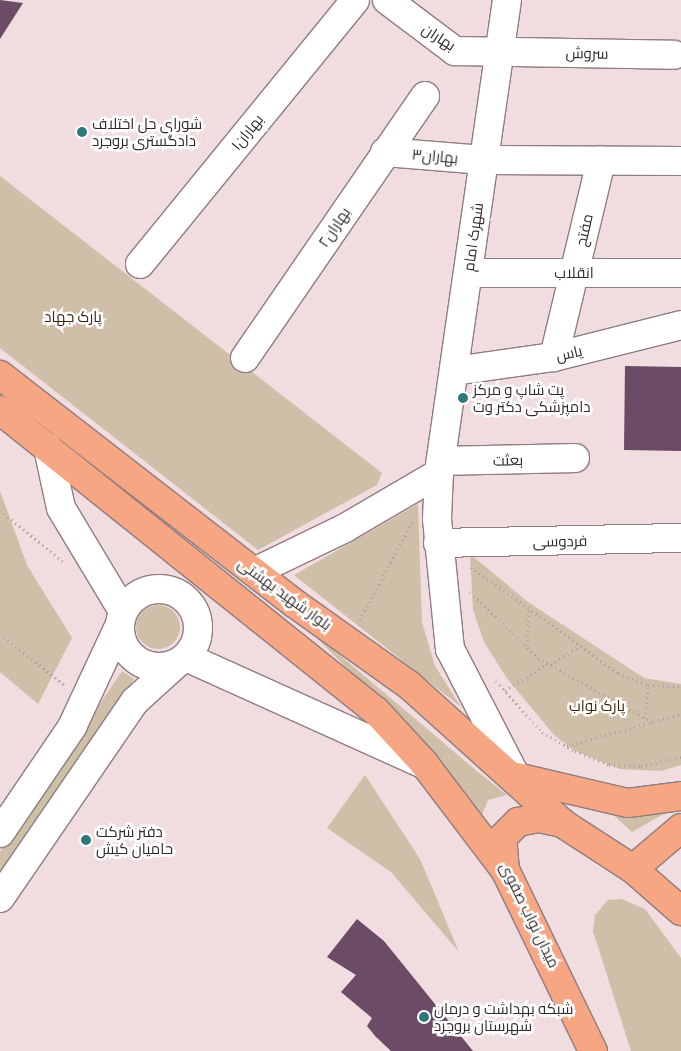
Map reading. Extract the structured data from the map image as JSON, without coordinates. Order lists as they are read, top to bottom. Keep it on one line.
{"streets":{"main road":["بلوار شهید بهشتی","میدان نواب صفوی"],"street":["بهاران","سروش","بهاران۱","بهاران۳","بهاران۲","مفتح","شهرک امام","انقلاب","یاس","بعثت","فردوسی"]},"crossings":[["بهاران","سروش"],["بهاران","شهرک امام"],["سروش","شهرک امام"],["بهاران۳","بهاران۲"],["بهاران۳","شهرک امام"],["مفتح","انقلاب"],["مفتح","یاس"],["شهرک امام","انقلاب"],["شهرک امام","یاس"],["شهرک امام","بعثت"],["شهرک امام","فردوسی"],["شهرک امام","بلوار شهید بهشتی"],["بلوار شهید بهشتی","میدان نواب صفوی"]],"parks":["پارک جهاد","پارک نواب"],"places":["شورای حل اختلاف دادگستری بروجرد","پت شاپ و مرکز دامپزشکی دکتر وت","دفتر شرکت حامیان کیش","شبکه بهداشت و درمان شهرستان بروجرد"]}
